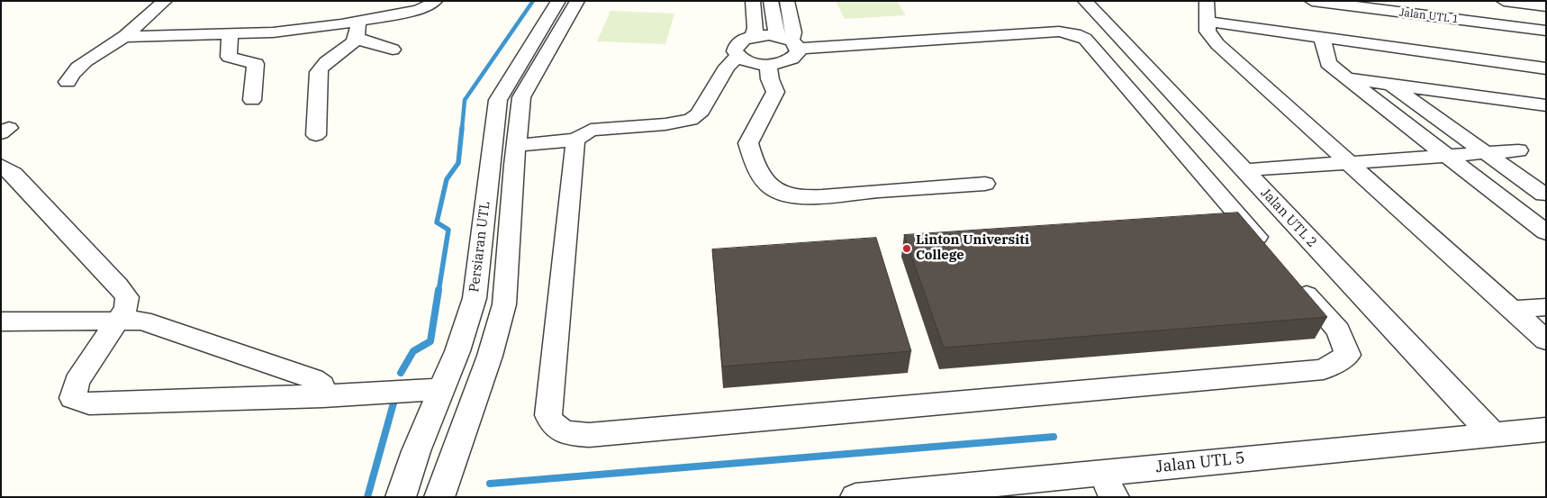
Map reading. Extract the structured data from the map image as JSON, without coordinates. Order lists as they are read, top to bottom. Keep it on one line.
{"streets":{"street":["Jalan UTL 1","Jalan UTL 2","Persiaran UTL","Jalan UTL 5"]},"crossings":[["Jalan UTL 2","Jalan UTL 5"]],"places":["Linton Universiti College"]}
